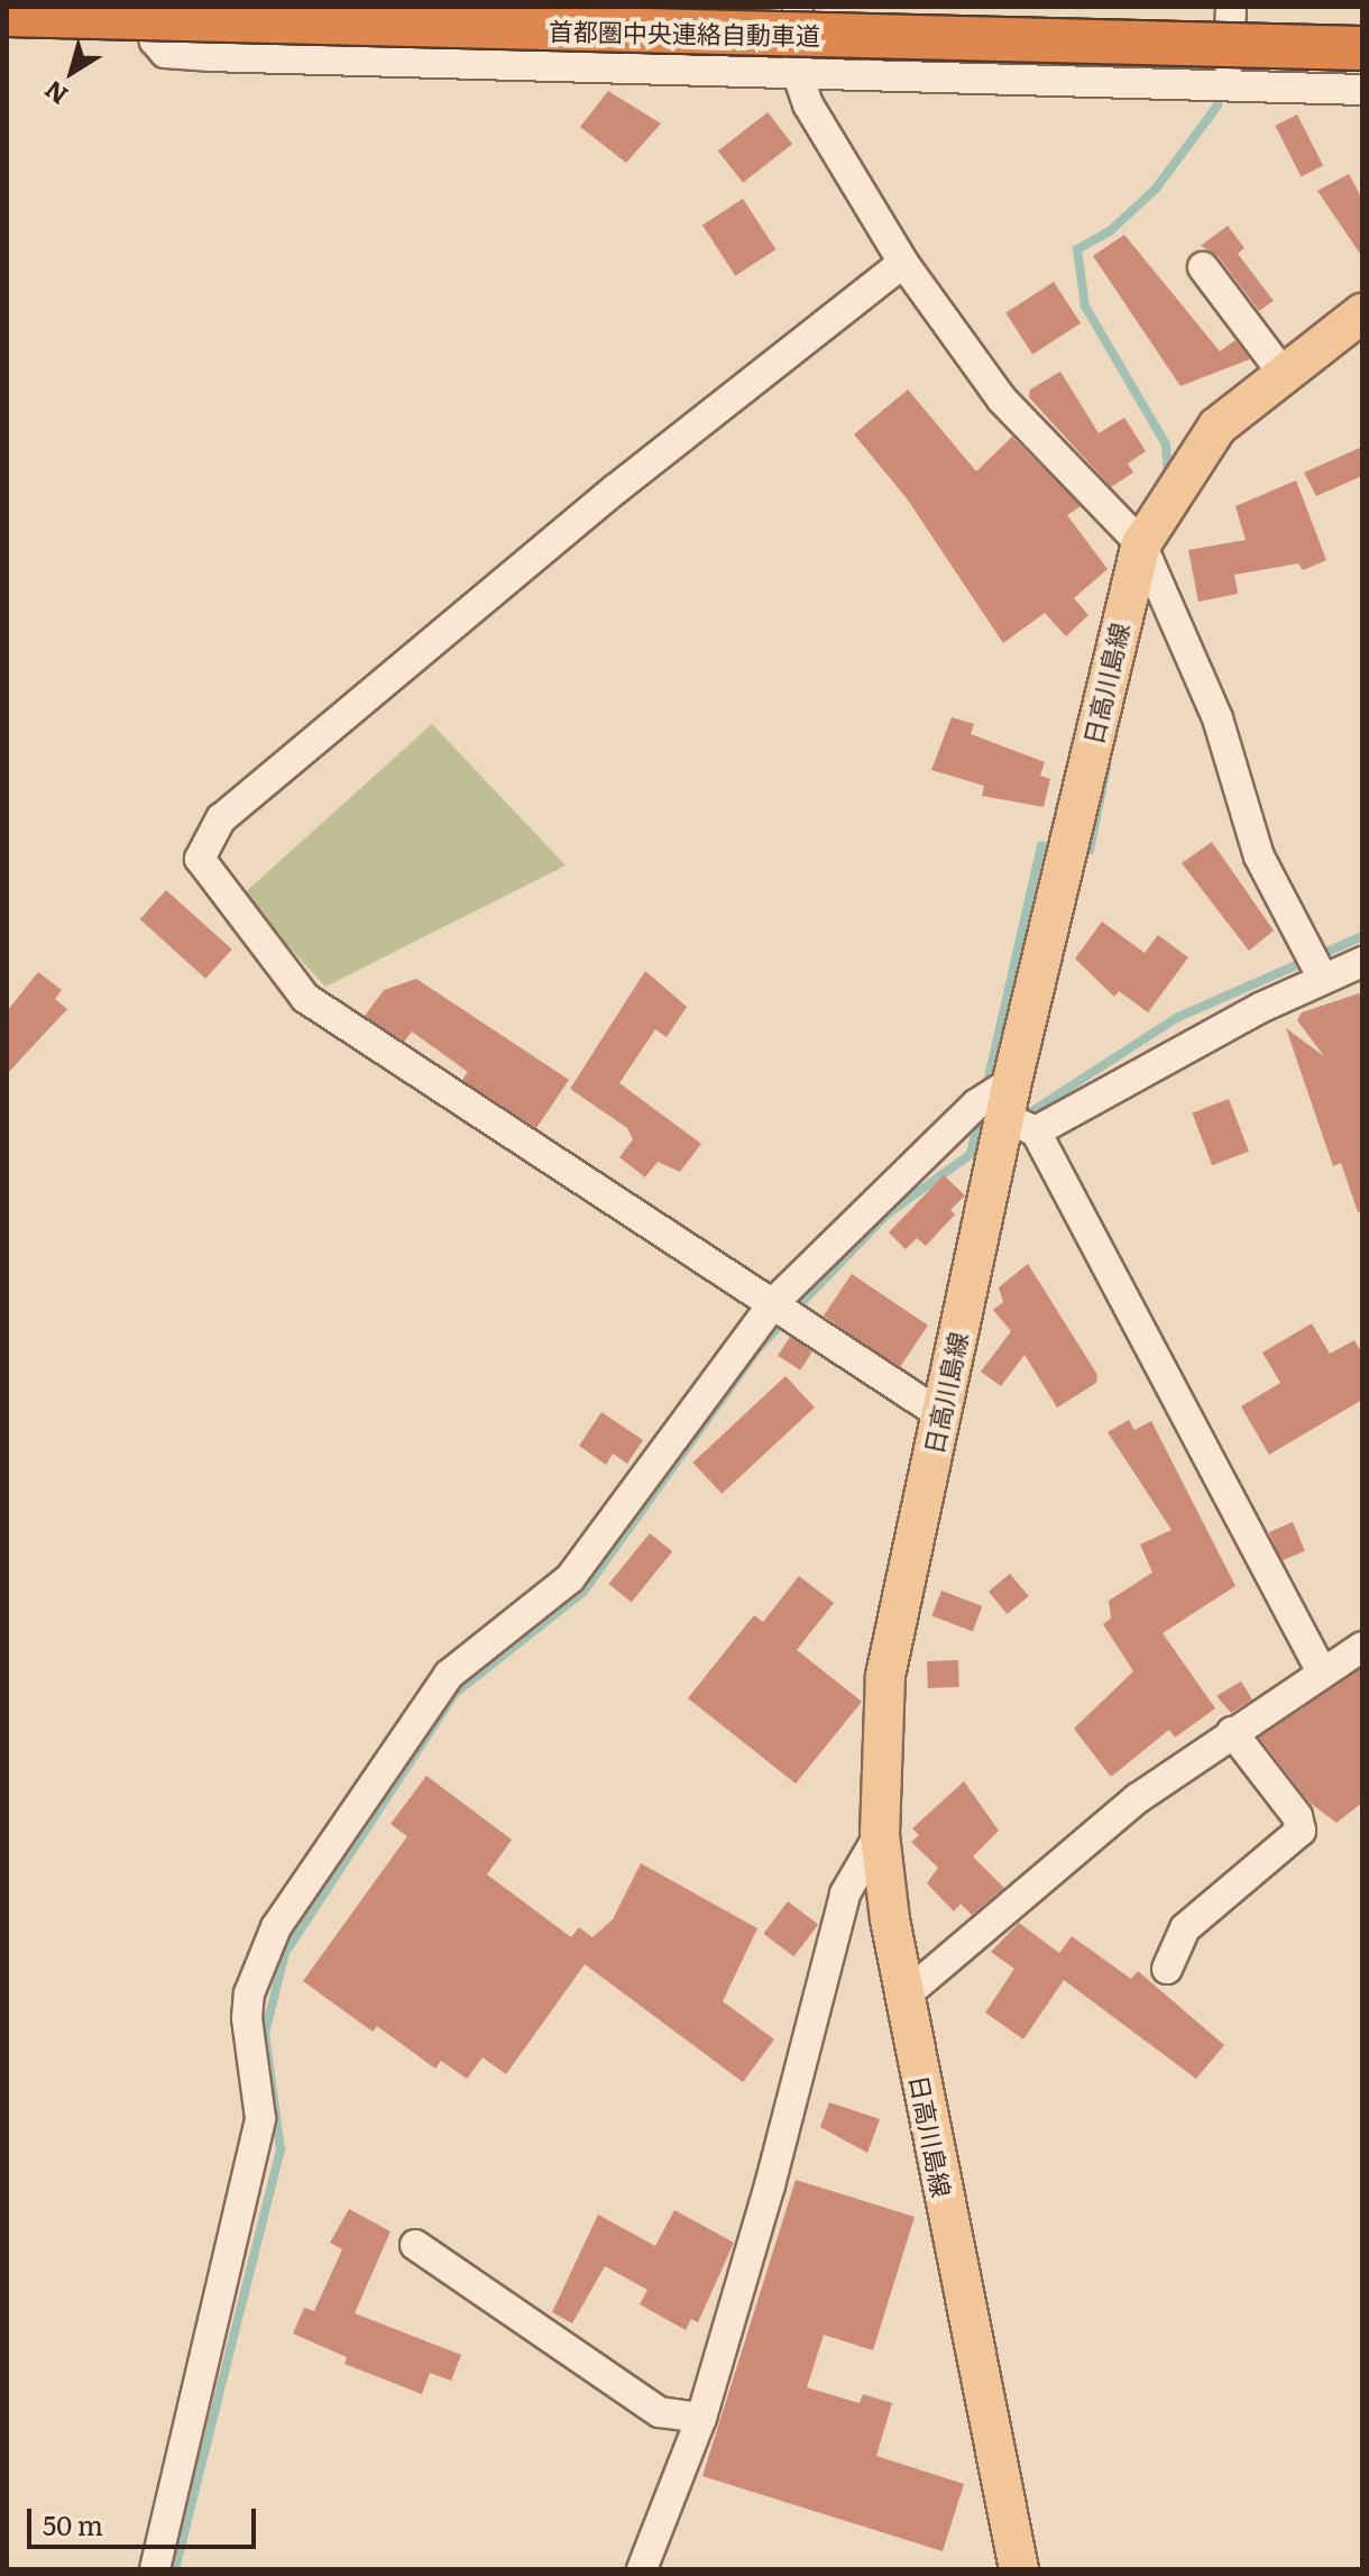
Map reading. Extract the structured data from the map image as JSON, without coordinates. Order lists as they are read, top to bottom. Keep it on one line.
{"streets":{"highway":["首都圏中央連絡自動車道"],"main road":["日高川島線"]},"scale_bar":"50 m","north":"bottom left"}
